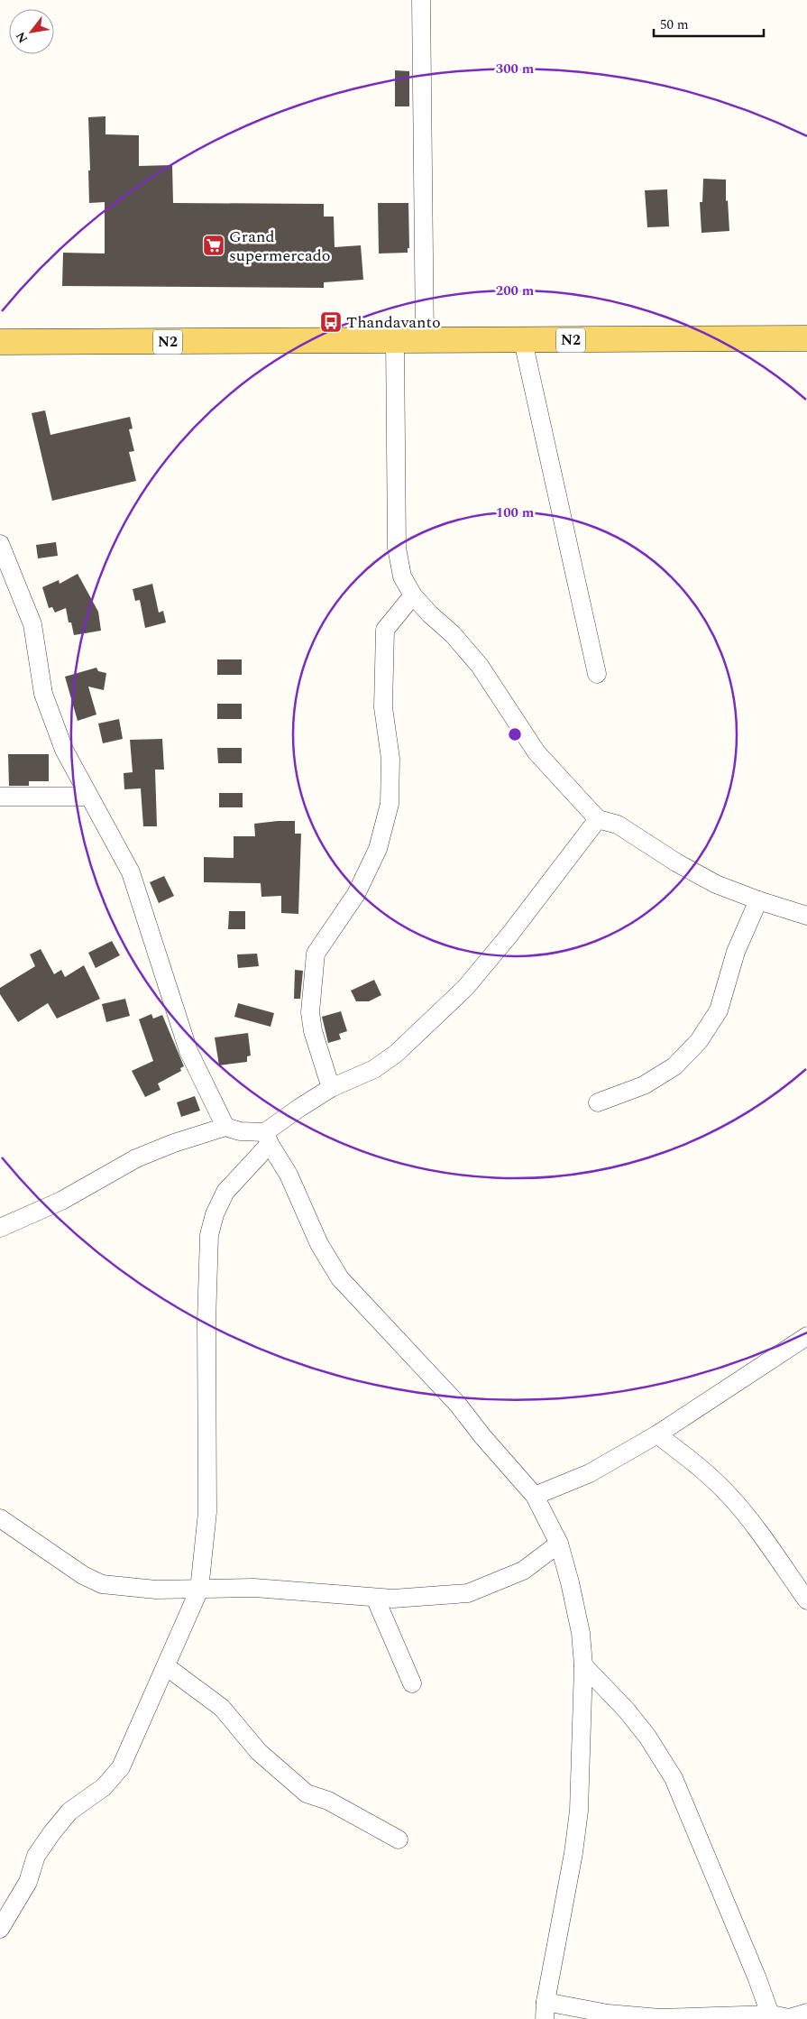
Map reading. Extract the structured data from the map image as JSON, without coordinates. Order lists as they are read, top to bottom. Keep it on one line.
{"streets":{"main road":["N2"]},"places":{"supermarket":["Grand supermercado"],"bus stop":["Thandavanto"]},"scale_bar":"50 m","north":"bottom left","rings":["300 m","200 m","100 m"]}
